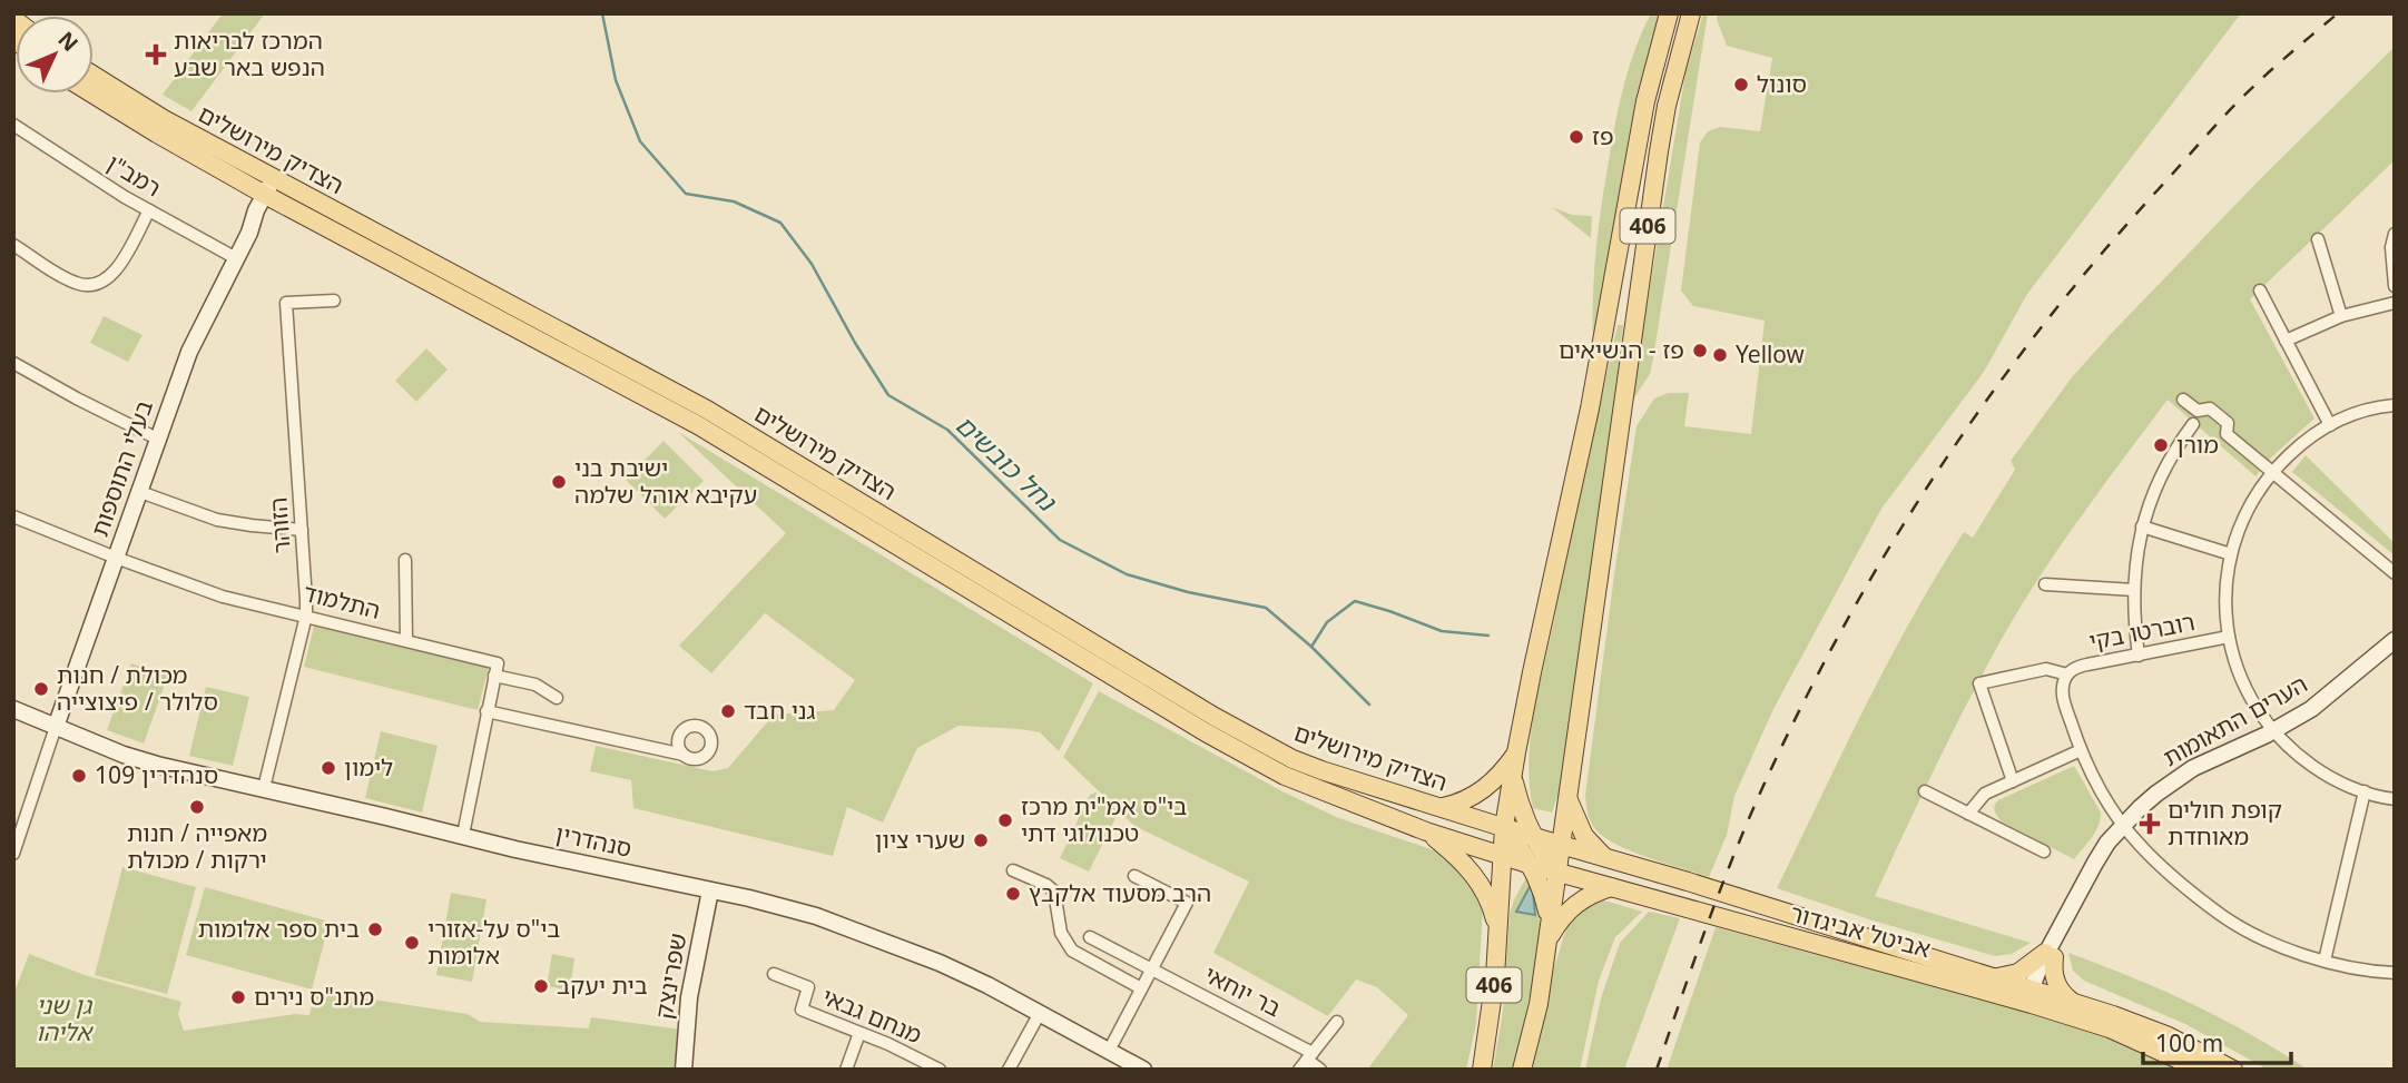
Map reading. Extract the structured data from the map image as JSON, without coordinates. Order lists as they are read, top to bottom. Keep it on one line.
{"streets":{"main road":["הצדיק מירושלים","406","אביטל אביגדור"],"street":["רמב\"ן","בעלי התוספות","הזוהר","התלמוד","רוברטו בקי","הערים התאומות","סנהדרין","שפרינצק","בר יוחאי","מנחם גבאי"]},"crossings":[["הצדיק מירושלים","406"],["הצדיק מירושלים","בעלי התוספות"],["הצדיק מירושלים","אביטל אביגדור"],["רמב\"ן","בעלי התוספות"],["406","אביטל אביגדור"],["בעלי התוספות","התלמוד"],["בעלי התוספות","סנהדרין"],["הזוהר","התלמוד"],["הזוהר","סנהדרין"],["רוברטו בקי","הערים התאומות"],["הערים התאומות","אביטל אביגדור"],["סנהדרין","שפרינצק"]],"water":["נחל כובשים"],"parks":["גן שני אליהו"],"places":{"health":["המרכז לבריאות הנפש באר שבע","קופת חולים מאוחדת"],"other":["סונול","פז","פז - הנשיאים","Yellow","מורן","ישיבת בני עקיבא אוהל שלמה","מכולת / חנות סלולר / פיצוצייה","גני חבד","לימון","סנהדרין 109","מאפייה / חנות ירקות / מכולת","בי\"ס אמ\"ית מרכז טכנולוגי דתי","שערי ציון","הרב מסעוד אלקבץ","בית ספר אלומות","בי\"ס על-אזורי אלומות","בית יעקב","מתנ\"ס נירים"]},"scale_bar":"100 m","north":"top right"}
